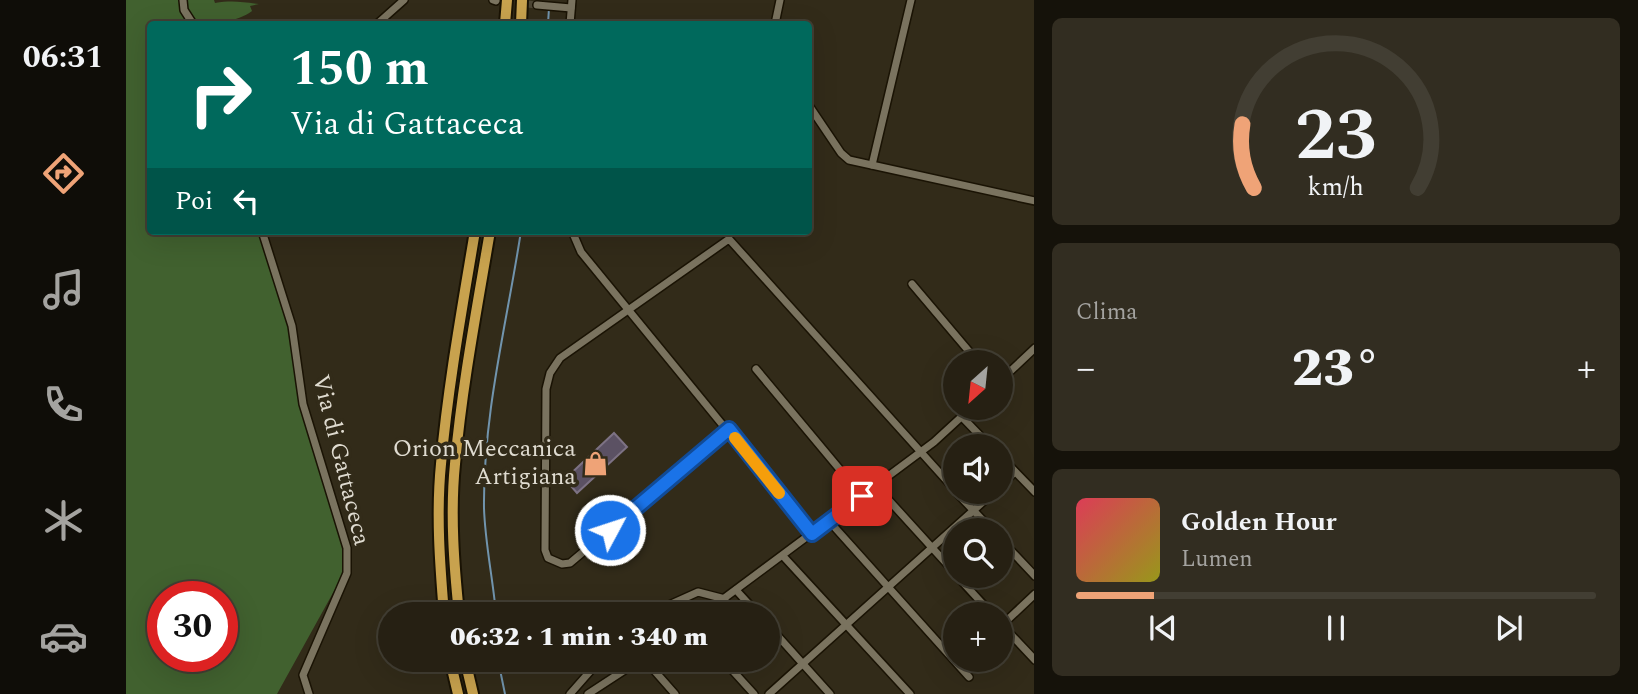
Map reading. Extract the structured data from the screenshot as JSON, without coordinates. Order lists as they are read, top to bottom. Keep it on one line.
{"streets":{"street":["Via di Gattaceca"]},"places":{"shop":["Orion Meccanica Artigiana"]},"north":"bottom left","page":{"tabs":"06:31","turn":["150 m","Via di Gattaceca"],"then":"Poi","tile":"Clima","heat":["−","23°","+"],"map_buttons":"+","song":["Golden Hour","Lumen"],"limit":"30","trip":"06:32 · 1 min · 340 m","gauge":["23","km/h"]}}
